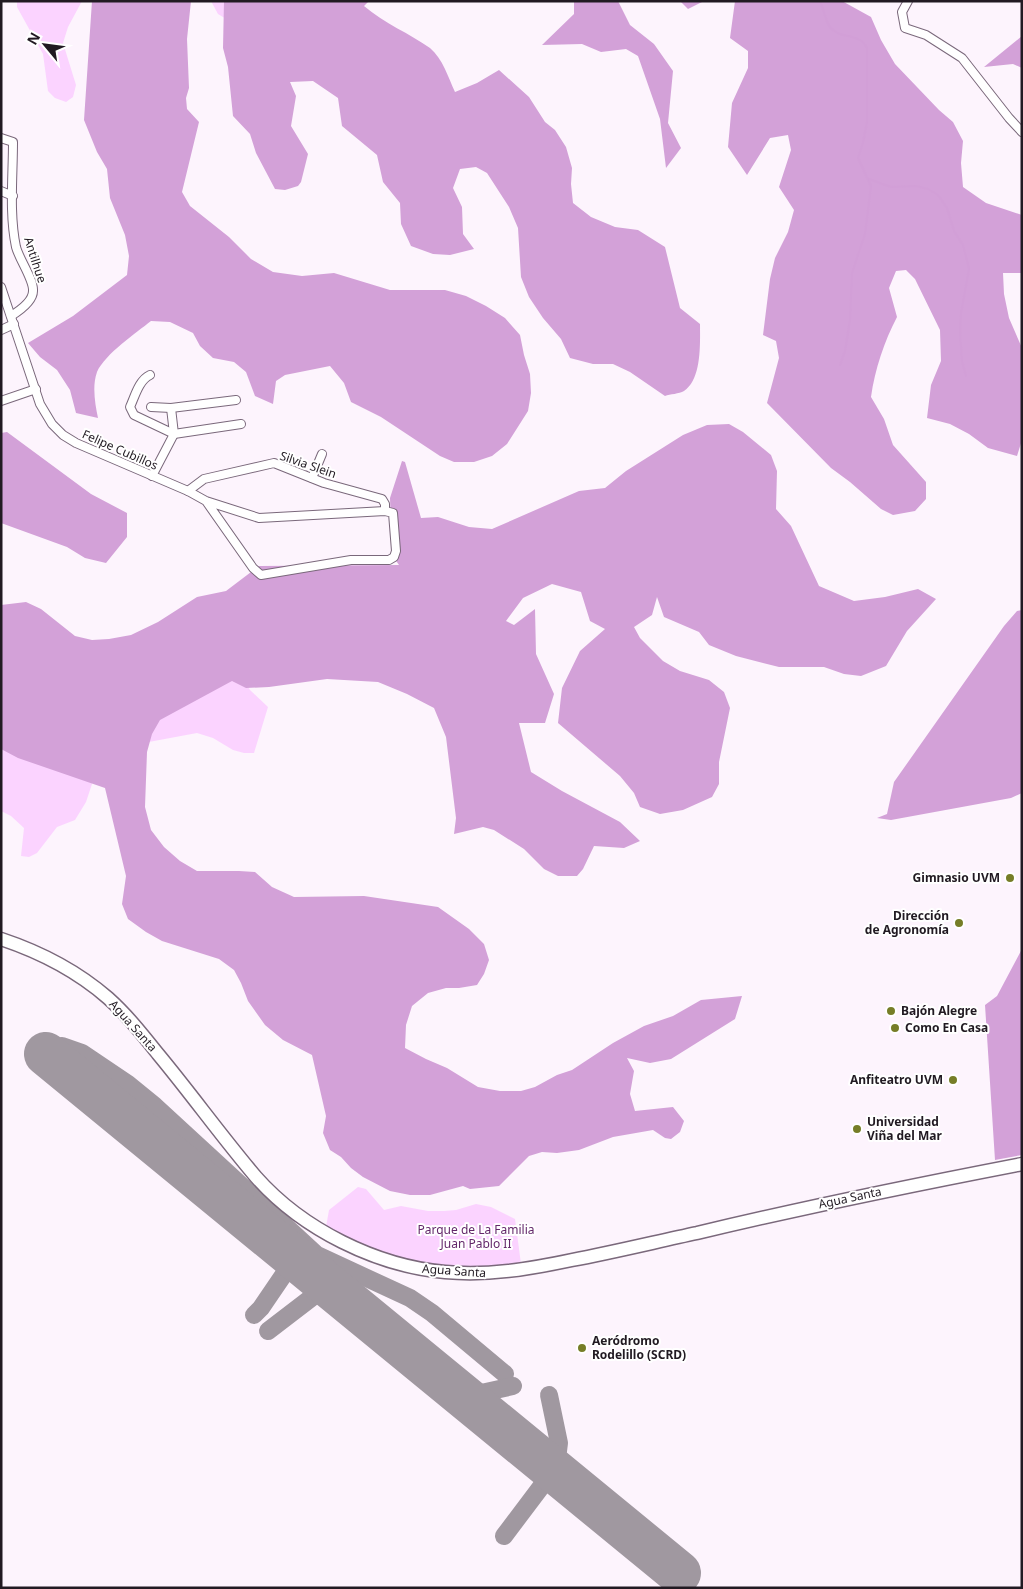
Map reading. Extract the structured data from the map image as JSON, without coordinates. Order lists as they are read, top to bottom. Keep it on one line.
{"streets":{"main road":["Agua Santa"],"street":["Antilhue","Felipe Cubillos","Silvia Slein"]},"crossings":[["Antilhue","Felipe Cubillos"],["Felipe Cubillos","Silvia Slein"]],"parks":["Parque de La Familia Juan Pablo II"],"places":["Gimnasio UVM","Dirección de Agronomía","Bajón Alegre","Como En Casa","Anfiteatro UVM","Universidad Viña del Mar","Aeródromo Rodelillo (SCRD)"],"north":"top left"}
